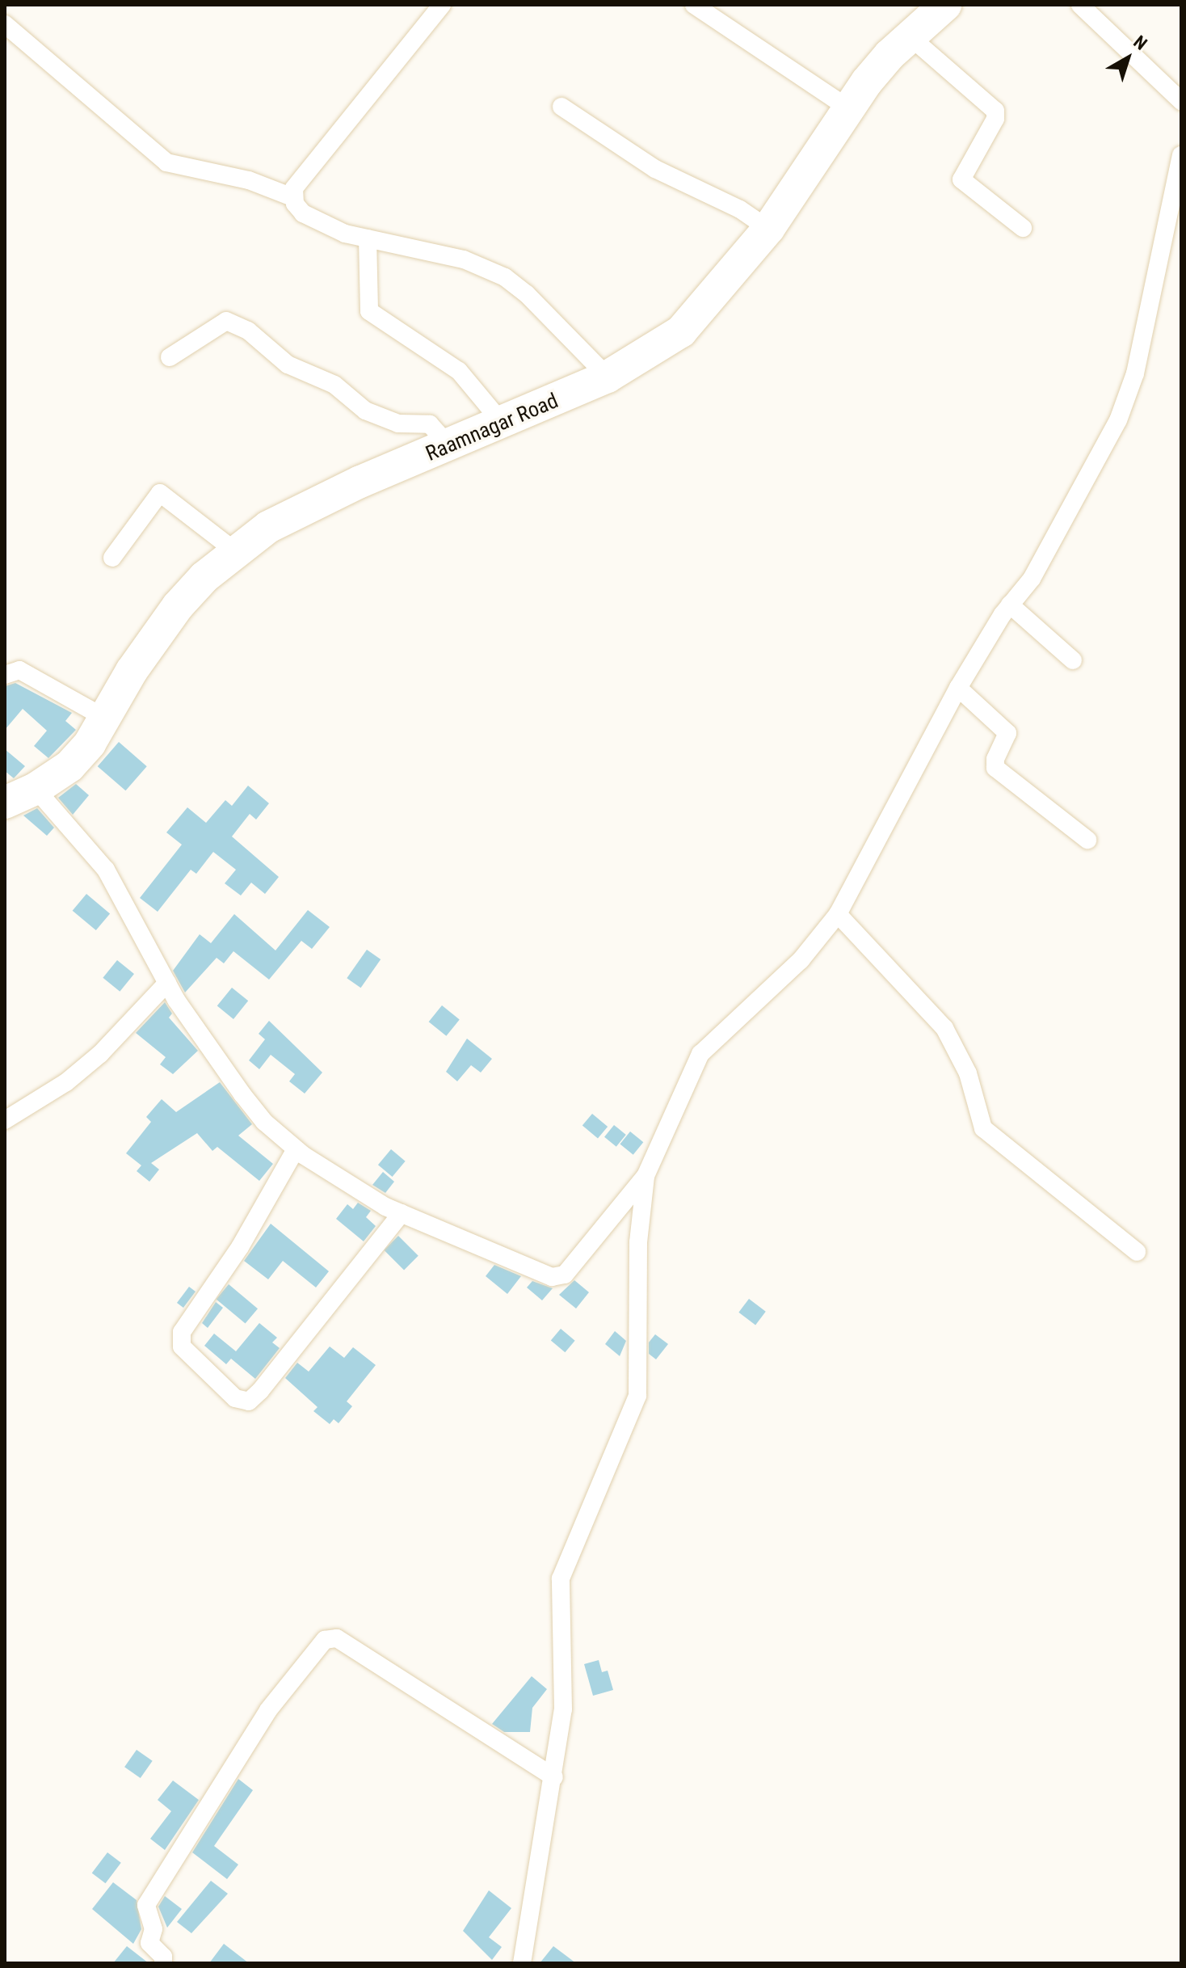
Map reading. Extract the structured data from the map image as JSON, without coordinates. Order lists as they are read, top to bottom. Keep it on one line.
{"streets":{"highway":["Raamnagar Road"]},"north":"top right"}
